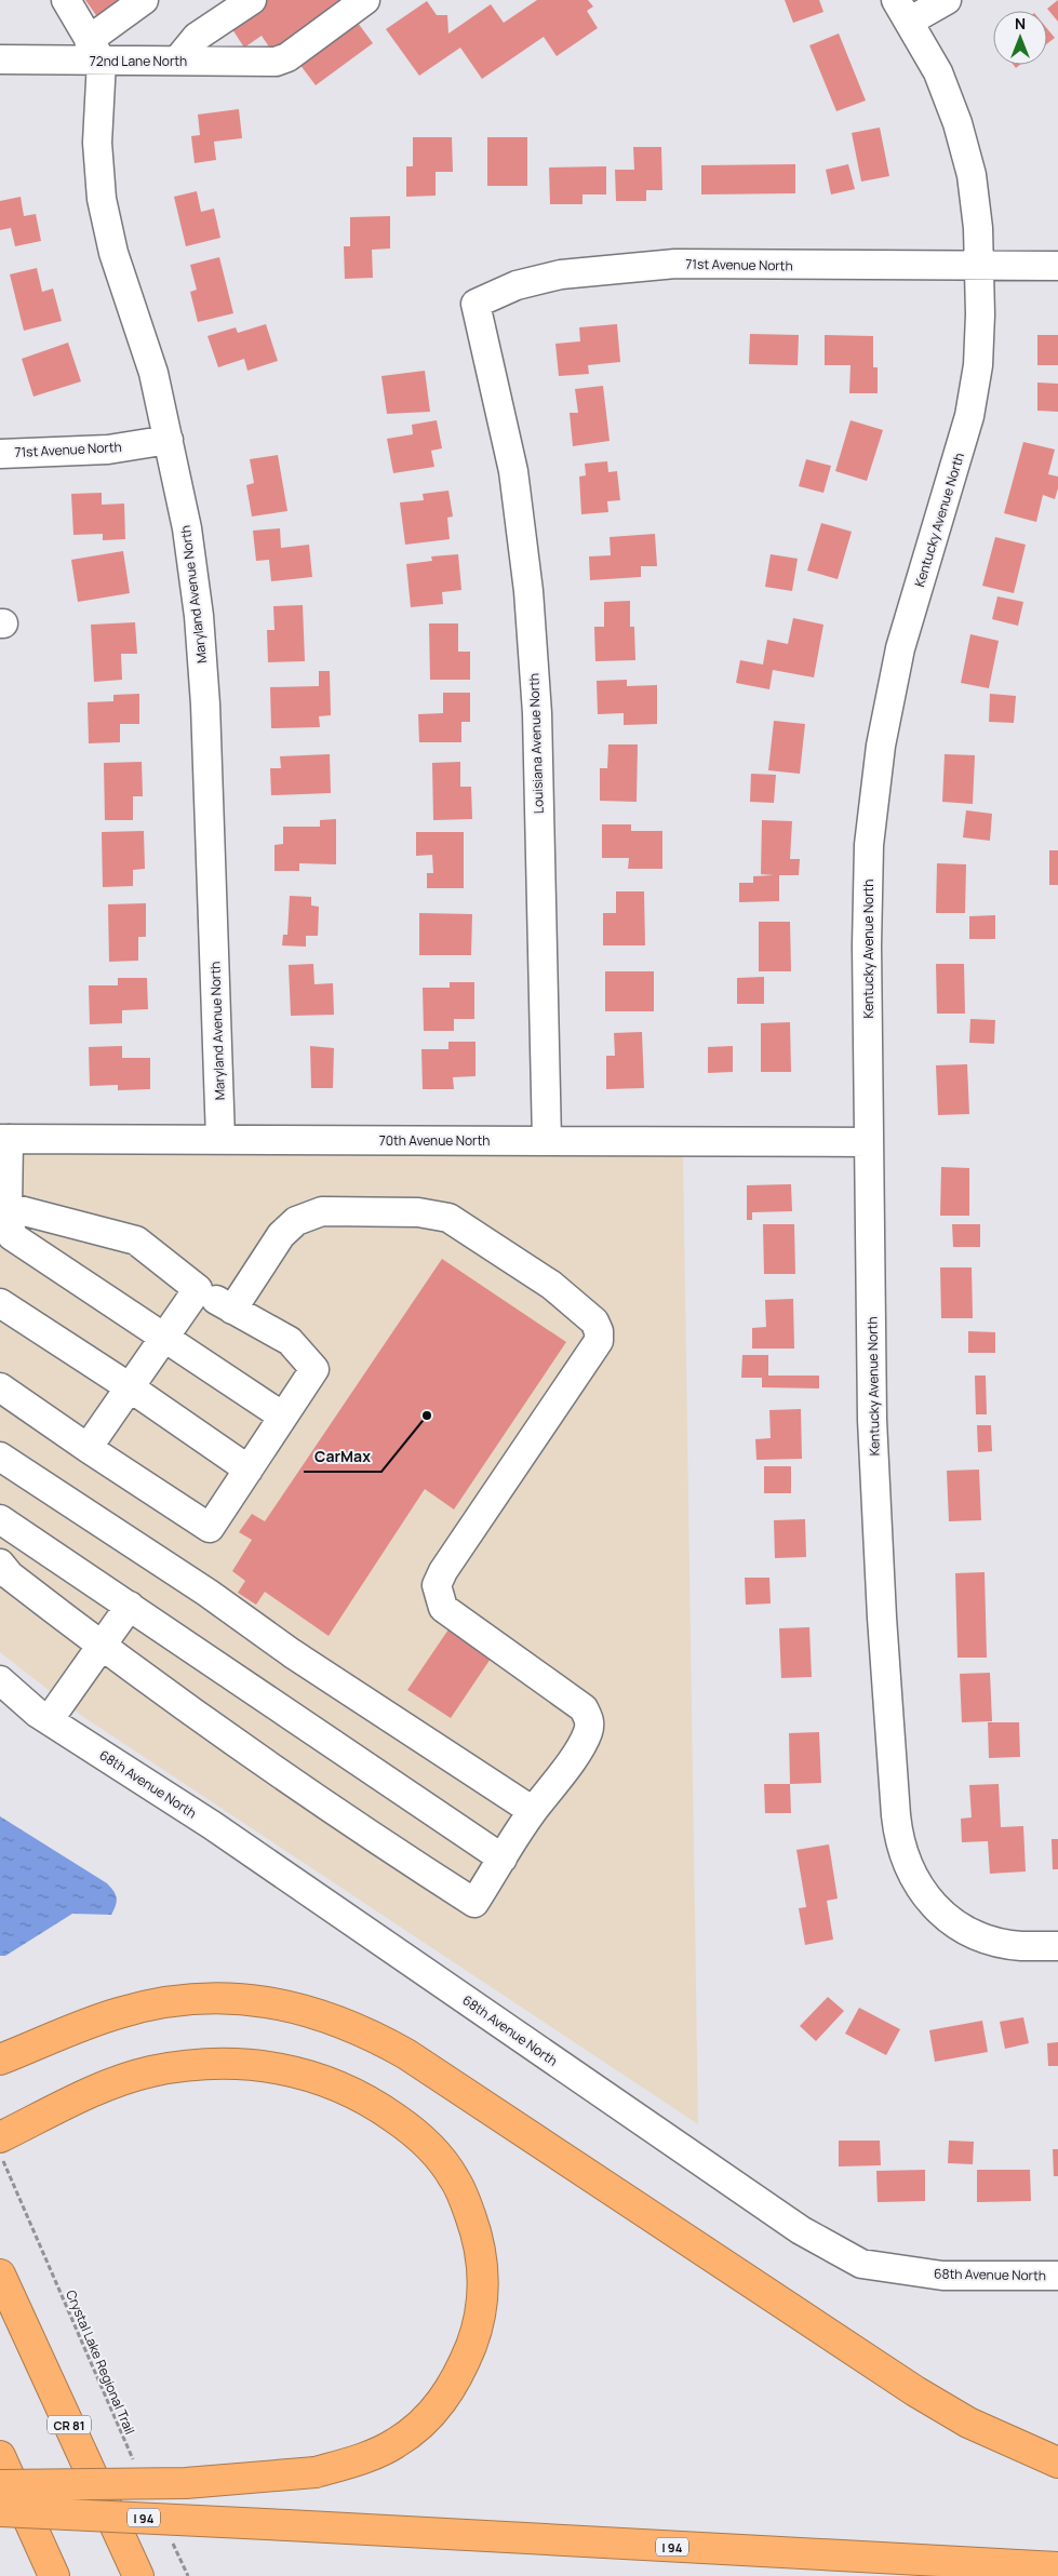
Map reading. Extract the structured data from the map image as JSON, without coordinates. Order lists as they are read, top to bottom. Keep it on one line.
{"streets":{"highway":["CR 81","I 94"],"street":["72nd Lane North","71st Avenue North","Kentucky Avenue North","Maryland Avenue North","Louisiana Avenue North","70th Avenue North","68th Avenue North"],"path":["Crystal Lake Regional Trail"]},"crossings":[["72nd Lane North","Maryland Avenue North"],["71st Avenue North","Kentucky Avenue North"],["71st Avenue North","Maryland Avenue North"],["71st Avenue North","Louisiana Avenue North"],["Kentucky Avenue North","70th Avenue North"],["Maryland Avenue North","70th Avenue North"],["Louisiana Avenue North","70th Avenue North"]],"places":["CarMax"],"north":"top"}
